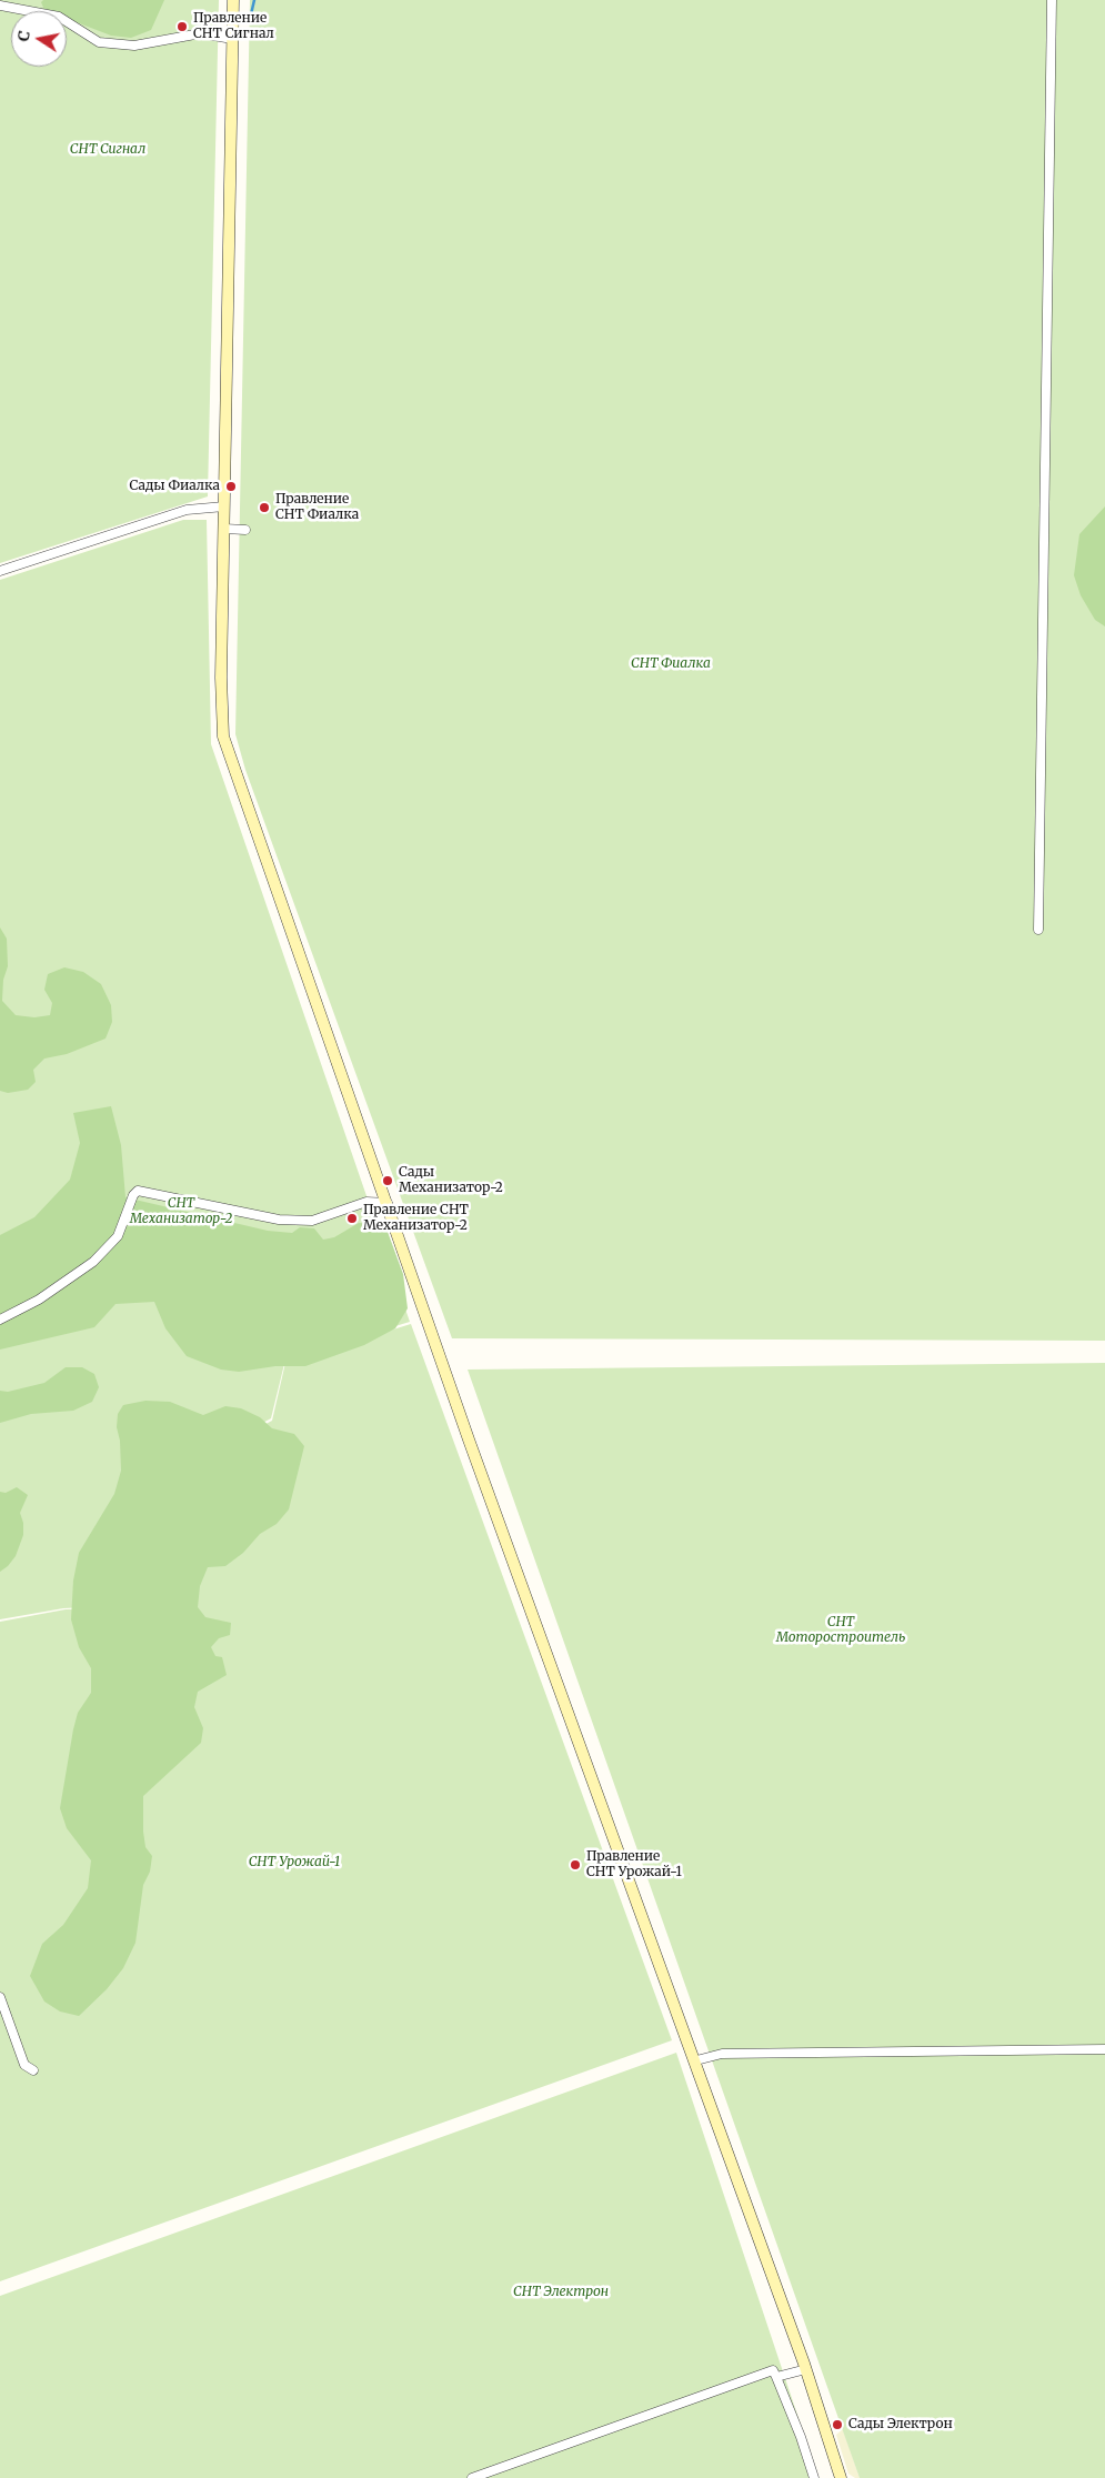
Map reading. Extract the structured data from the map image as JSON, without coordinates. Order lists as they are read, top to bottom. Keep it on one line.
{"parks":["СНТ Сигнал","СНТ Фиалка","СНТ Механизатор-2","СНТ Моторостроитель","СНТ Урожай-1","СНТ Электрон"],"places":["Правление СНТ Сигнал","Сады Фиалка","Правление СНТ Фиалка","Сады Механизатор-2","Правление СНТ Механизатор-2","Правление СНТ Урожай-1","Сады Электрон"],"north":"left"}
